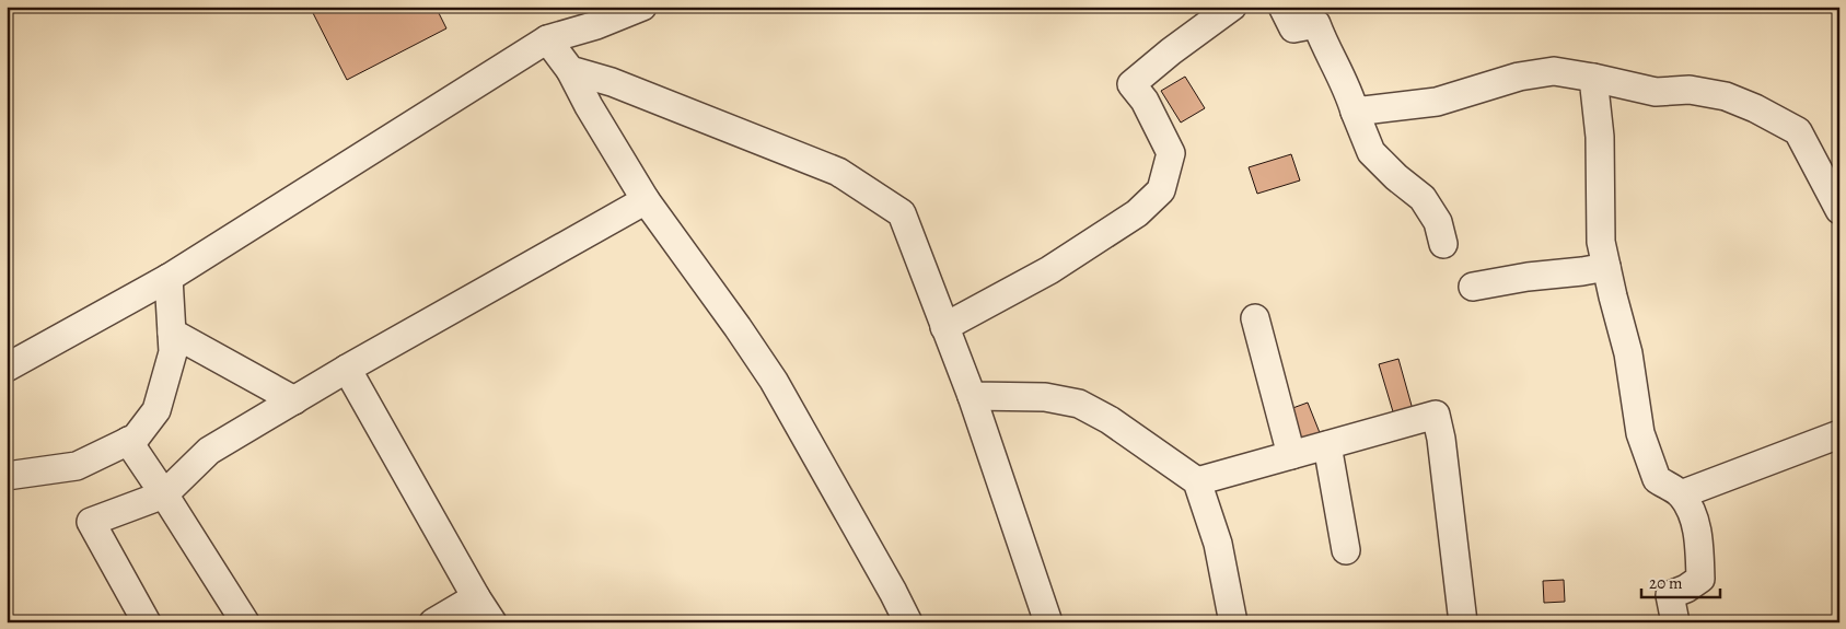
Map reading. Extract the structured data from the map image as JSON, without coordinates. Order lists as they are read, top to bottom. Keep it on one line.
{"scale_bar":"20 m"}
